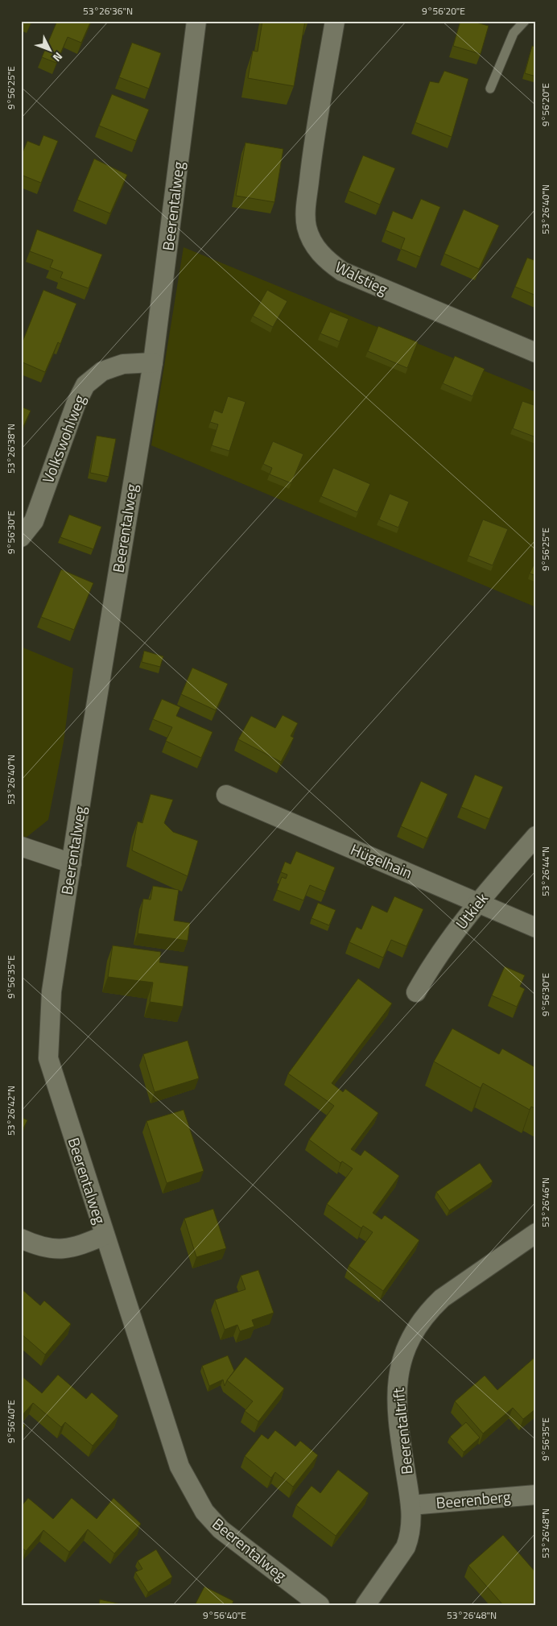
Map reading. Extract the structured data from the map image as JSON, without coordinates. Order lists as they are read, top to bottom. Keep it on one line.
{"streets":{"street":["Beerentalweg","Walstieg","Volkswohlweg","Hügelhain","Utkiek","Beerentaltrift","Beerenberg"]},"crossings":[["Beerentalweg","Volkswohlweg"],["Hügelhain","Utkiek"],["Beerentaltrift","Beerenberg"]],"north":"bottom right","coordinates":["53°26'36\"N","9°56'20\"E","9°56'25\"E","53°26'40\"N","53°26'38\"N","9°56'30\"E","53°26'44\"N","9°56'35\"E","53°26'42\"N","53°26'46\"N","9°56'40\"E","53°26'48\"N"]}
